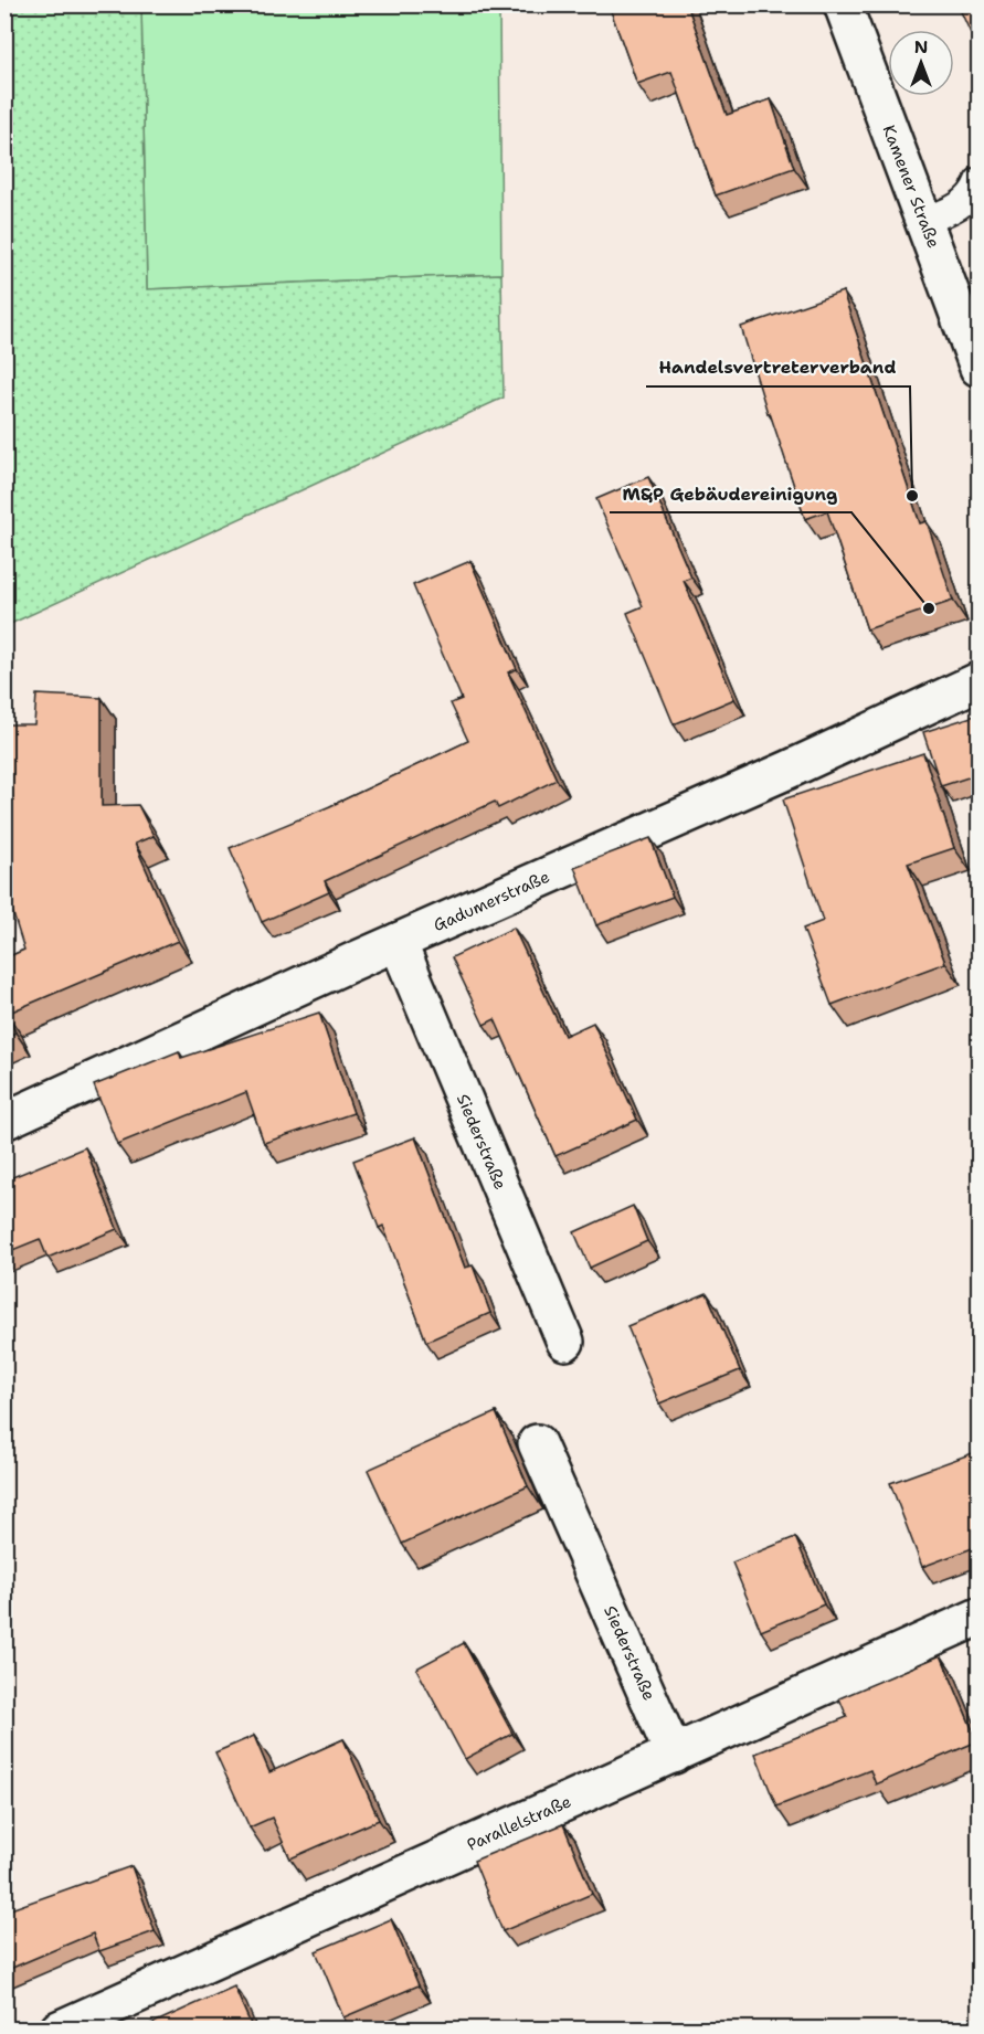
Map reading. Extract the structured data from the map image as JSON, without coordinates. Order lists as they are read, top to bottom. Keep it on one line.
{"streets":{"street":["Kamener Straße","Gadumerstraße","Siederstraße","Parallelstraße"]},"crossings":[["Gadumerstraße","Siederstraße"],["Siederstraße","Parallelstraße"]],"places":["Handelsvertreterverband","M&P Gebäudereinigung"],"north":"top"}
